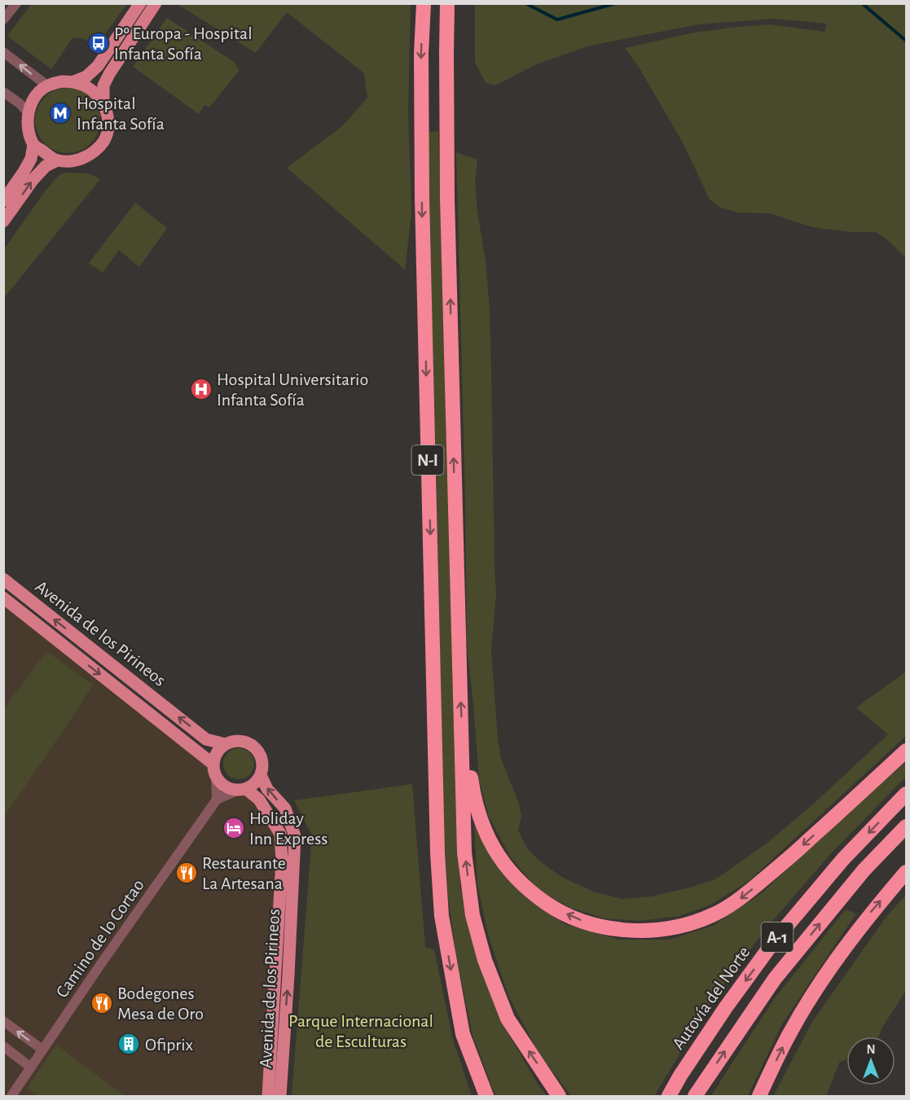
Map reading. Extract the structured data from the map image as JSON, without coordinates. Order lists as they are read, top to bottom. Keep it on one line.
{"streets":{"highway":["N-I","A-1","Autovía del Norte"],"main road":["Avenida de los Pirineos"],"street":["Camino de lo Cortao"]},"parks":["Parque Internacional de Esculturas"],"places":{"bus stop":["Pº Europa - Hospital Infanta Sofía"],"metro station":["Hospital Infanta Sofía"],"hospital":["Hospital Universitario Infanta Sofía"],"hotel":["Holiday Inn Express"],"restaurant":["Restaurante La Artesana","Bodegones Mesa de Oro"],"building":["Ofiprix"]},"north":"top"}
